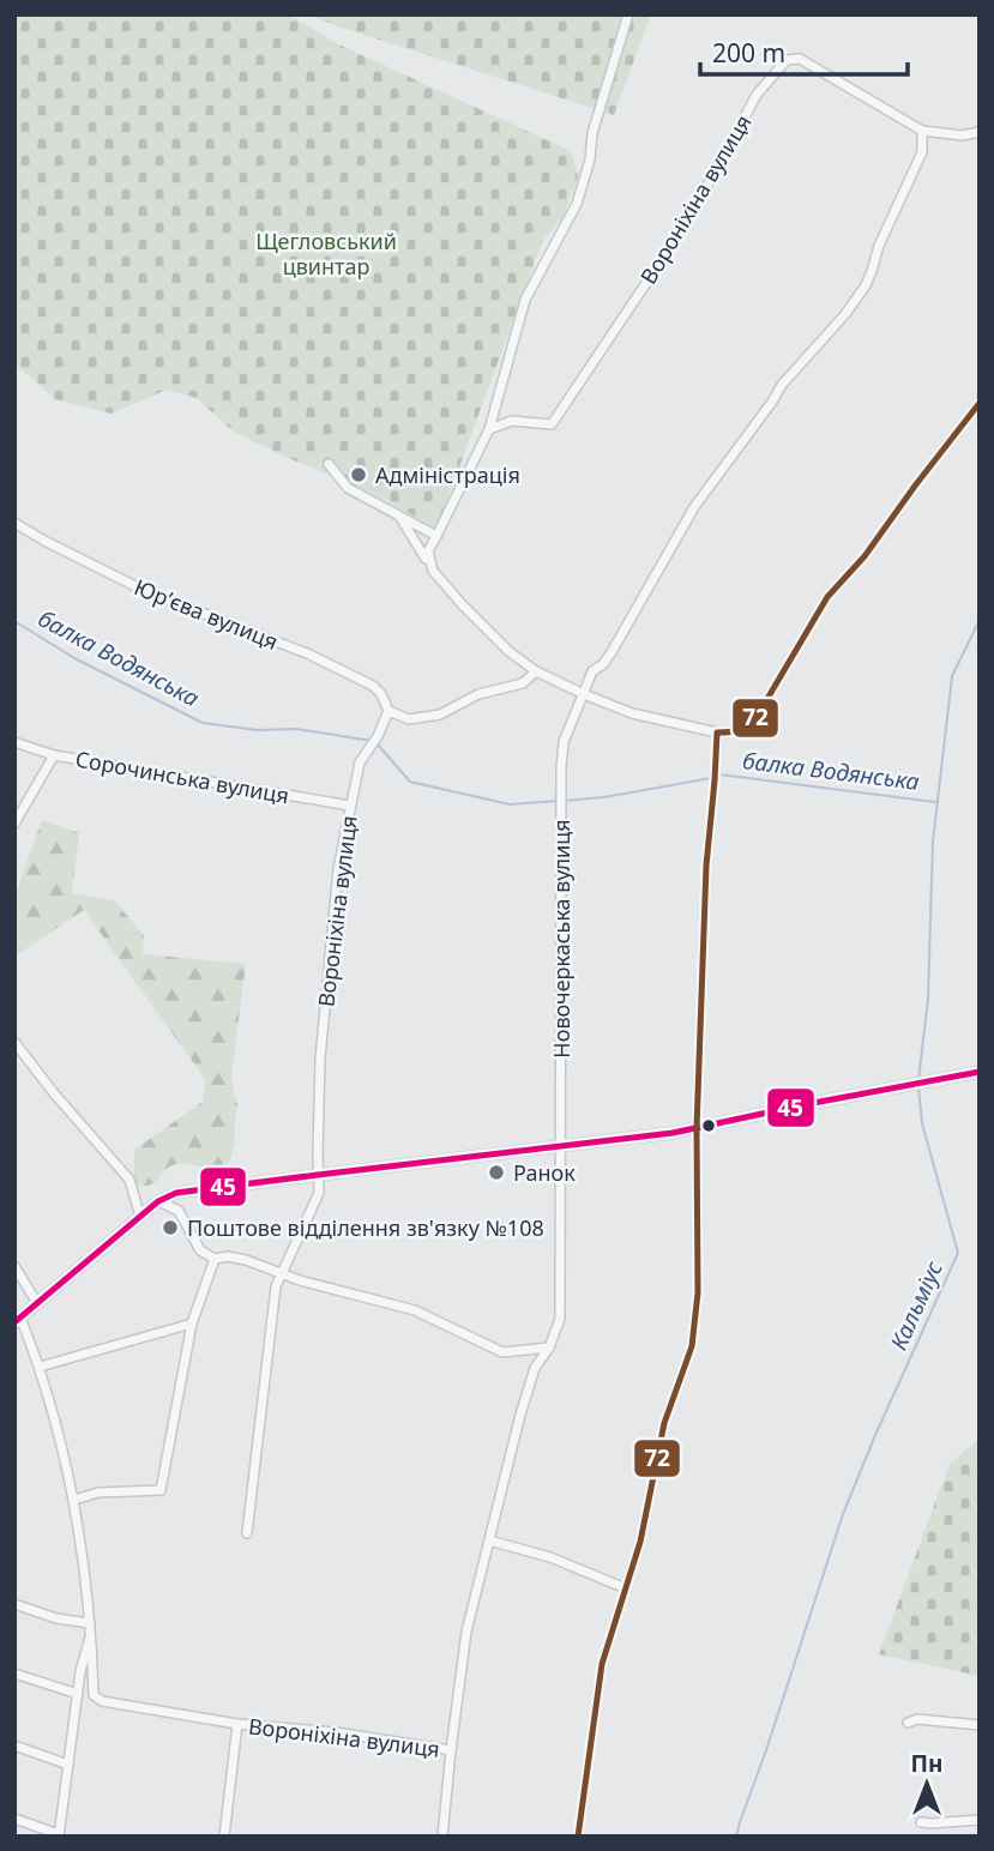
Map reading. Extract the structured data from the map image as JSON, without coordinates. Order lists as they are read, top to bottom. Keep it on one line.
{"streets":{"street":["Вороніхіна вулиця","Юр’єва вулиця","Сорочинська вулиця","Новочеркаська вулиця"]},"crossings":[["Вороніхіна вулиця","Юр’єва вулиця"],["Вороніхіна вулиця","Сорочинська вулиця"],["Вороніхіна вулиця","Новочеркаська вулиця"]],"water":["балка Водянська","Кальміус"],"parks":["Щегловський цвинтар"],"places":["Адміністрація","Ранок","Поштове відділення зв'язку №108"],"lines":["transit line 72","transit line 45"],"scale_bar":"200 m","north":"top"}
